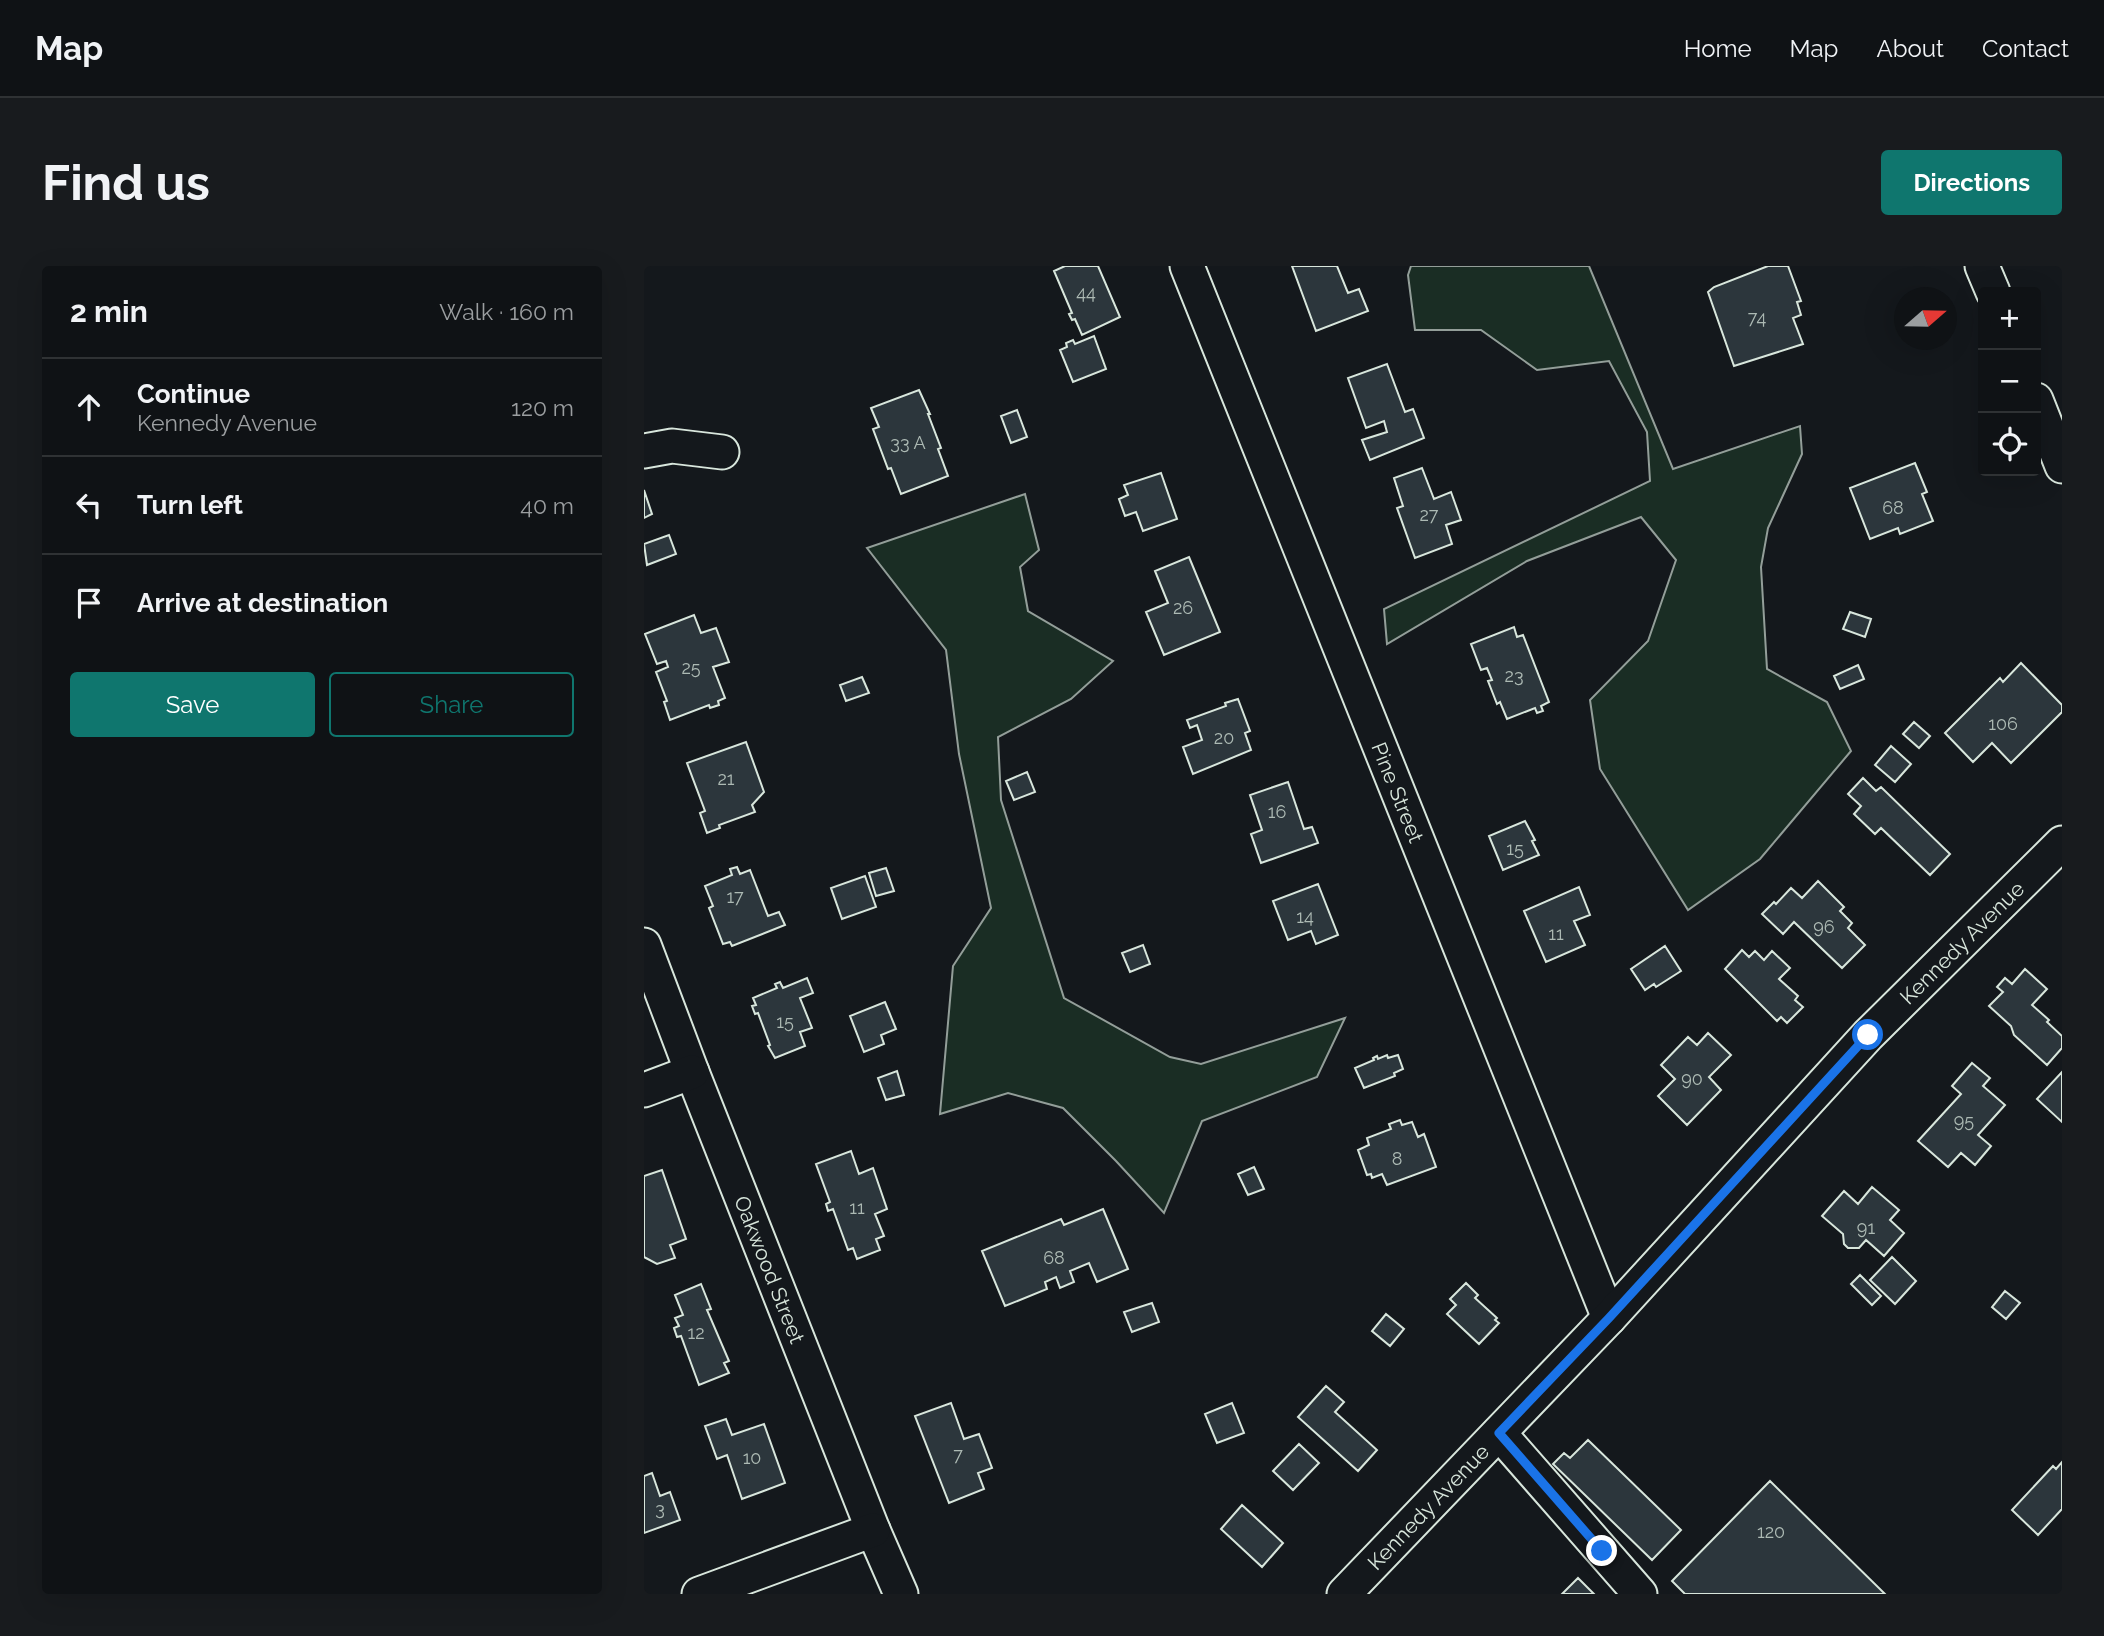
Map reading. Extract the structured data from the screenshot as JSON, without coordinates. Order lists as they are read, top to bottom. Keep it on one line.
{"streets":{"street":["Pine Street","Kennedy Avenue","Oakwood Street"]},"crossings":[["Pine Street","Kennedy Avenue"]],"house_numbers":["44","74","33 A","68","27","26","25","23","106","20","21","16","15","17","14","96","11","15","90","95","8","11","91","68","12","7","10","3","120"],"north":"right","page":{"header":"Map","nav":["Home","Map","About","Contact"],"buttons":["Directions",["Save","Share"]],"title":"Find us","heading":["2 min","Walk · 160 m"],"map_buttons":["+","−"],"list":[["Continue","Kennedy Avenue","120 m"],["Turn left","40 m"],"Arrive at destination"]}}
